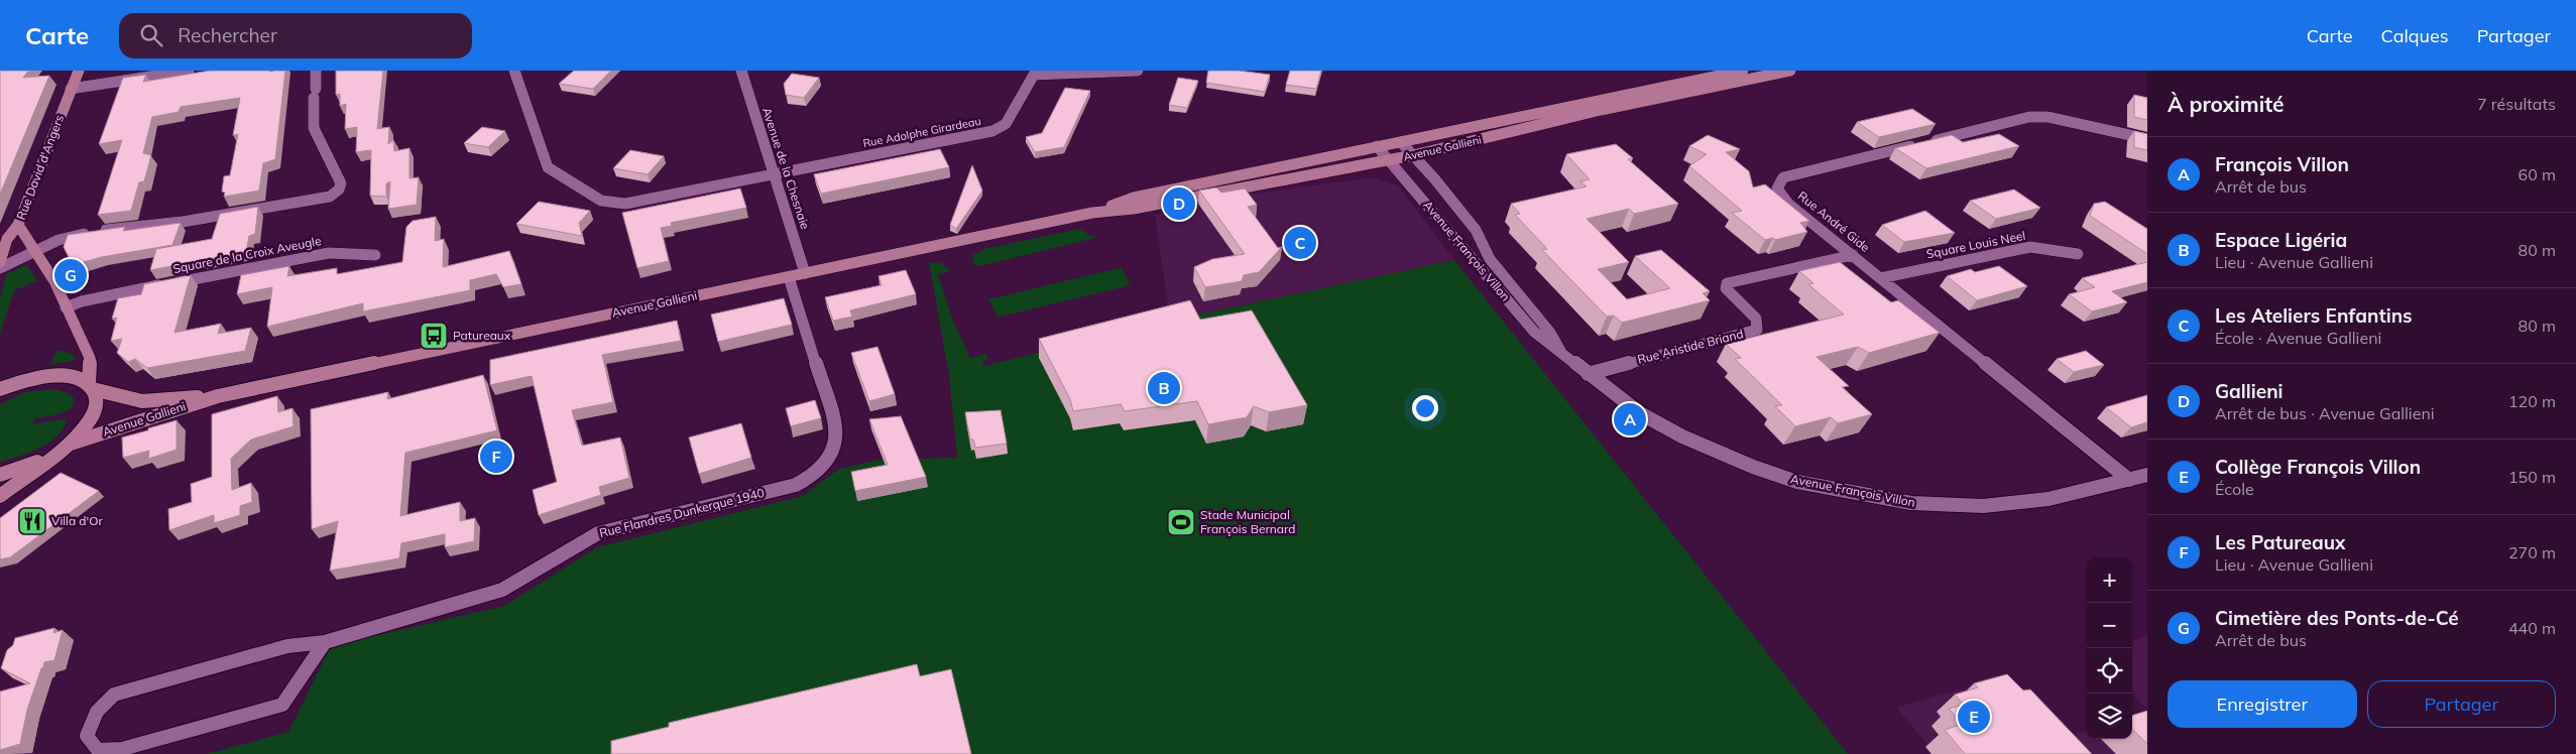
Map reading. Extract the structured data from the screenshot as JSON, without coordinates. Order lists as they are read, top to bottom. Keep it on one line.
{"streets":{"main road":["Avenue Gallieni","Rue David d'Angers"],"street":["Rue Adolphe Girardeau","Avenue de la Chesnaie","Rue André Gide","Square Louis Neel","Avenue François Villon","Square de la Croix Aveugle","Rue Aristide Briand","Rue Flandres Dunkerque 1940"]},"crossings":[["Rue Adolphe Girardeau","Avenue de la Chesnaie"],["Avenue Gallieni","Avenue de la Chesnaie"],["Avenue Gallieni","Avenue François Villon"],["Avenue Gallieni","Rue Flandres Dunkerque 1940"],["Rue André Gide","Square Louis Neel"],["Rue André Gide","Avenue François Villon"],["Rue André Gide","Rue Aristide Briand"],["Avenue François Villon","Rue Aristide Briand"]],"places":{"bus stop":["Patureaux"],"restaurant":["Villa d'Or"],"sports":["Stade Municipal François Bernard"]},"page":{"header":"Carte","search":"Rechercher","nav":["Carte","Calques","Partager"],"heading":["À proximité","7 résultats"],"list":[{"mark":"A","name":"François Villon","note":"Arrêt de bus","value":"60 m"},{"mark":"B","name":"Espace Ligéria","note":"Lieu · Avenue Gallieni","value":"80 m"},{"mark":"C","name":"Les Ateliers Enfantins","note":"École · Avenue Gallieni","value":"80 m"},{"mark":"D","name":"Gallieni","note":"Arrêt de bus · Avenue Gallieni","value":"120 m"},{"mark":"E","name":"Collège François Villon","note":"École","value":"150 m"},{"mark":"F","name":"Les Patureaux","note":"Lieu · Avenue Gallieni","value":"270 m"},{"mark":"G","name":"Cimetière des Ponts-de-Cé","note":"Arrêt de bus","value":"440 m"}],"pins":["D","C","G","B","A","F","E"],"map_buttons":["+","−"],"buttons":["Enregistrer","Partager"]}}
